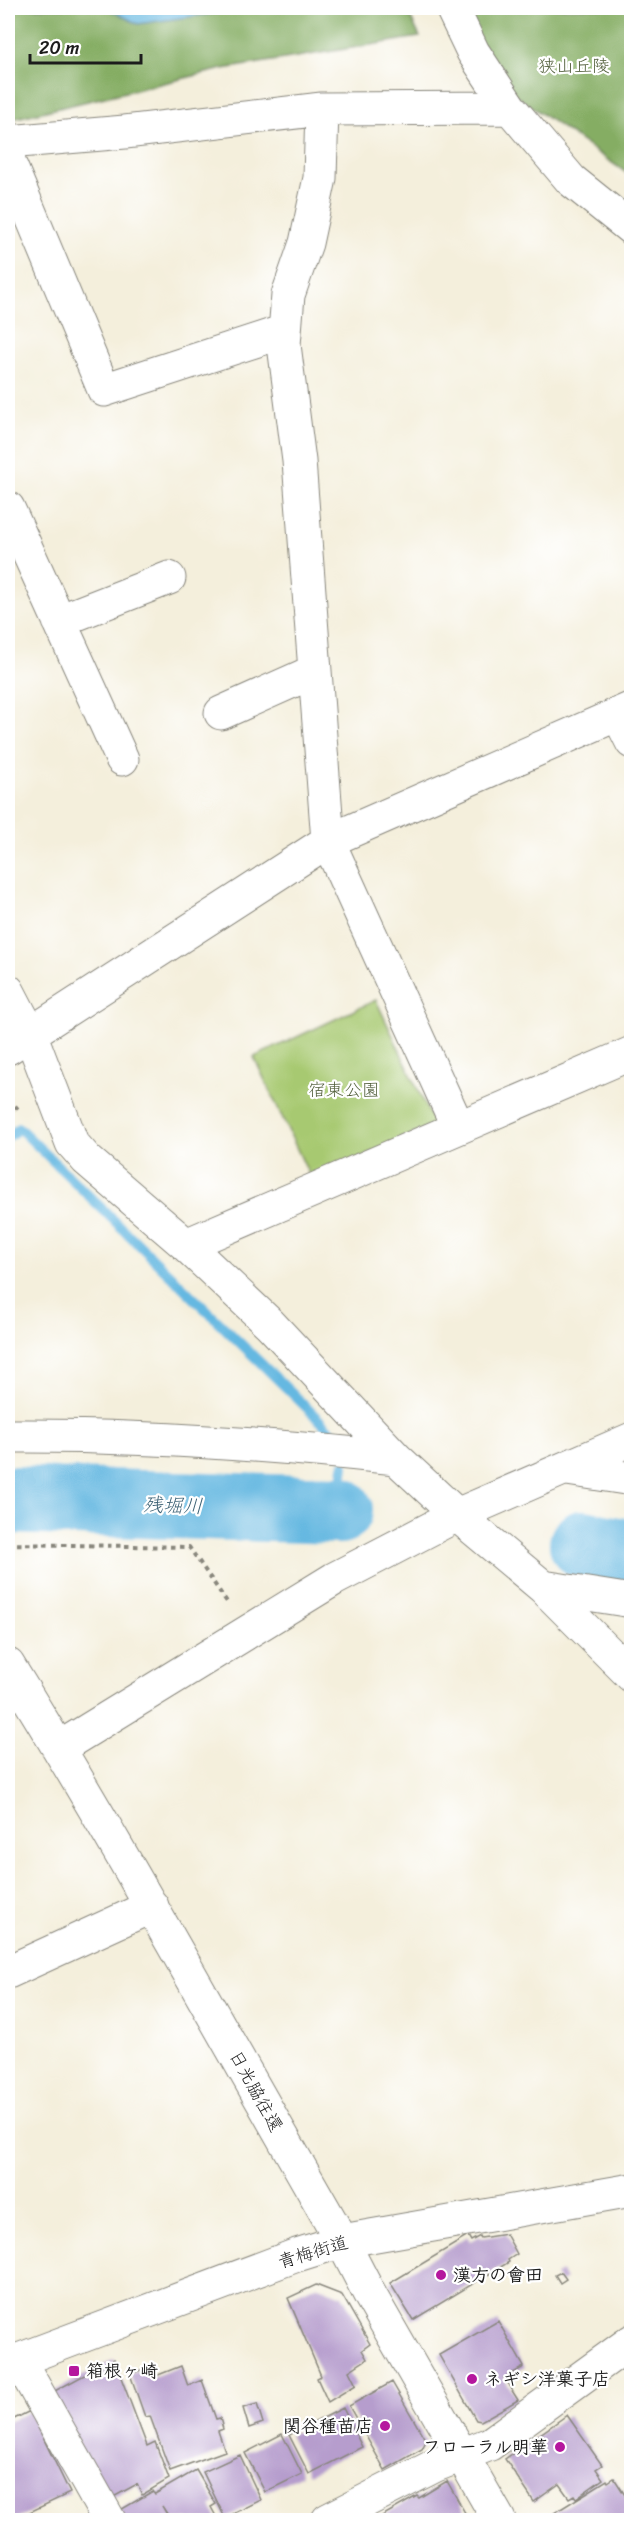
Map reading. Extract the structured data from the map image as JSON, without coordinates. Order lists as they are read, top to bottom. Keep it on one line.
{"streets":{"street":["日光脇往還","青梅街道"]},"crossings":[["日光脇往還","青梅街道"]],"water":["残堀川"],"parks":["狭山丘陵","宿東公園"],"places":{"other":["漢方の會田","ネギシ洋菓子店","関谷種苗店","フローラル明華"],"transit":["箱根ヶ崎"]},"scale_bar":"20 m"}
